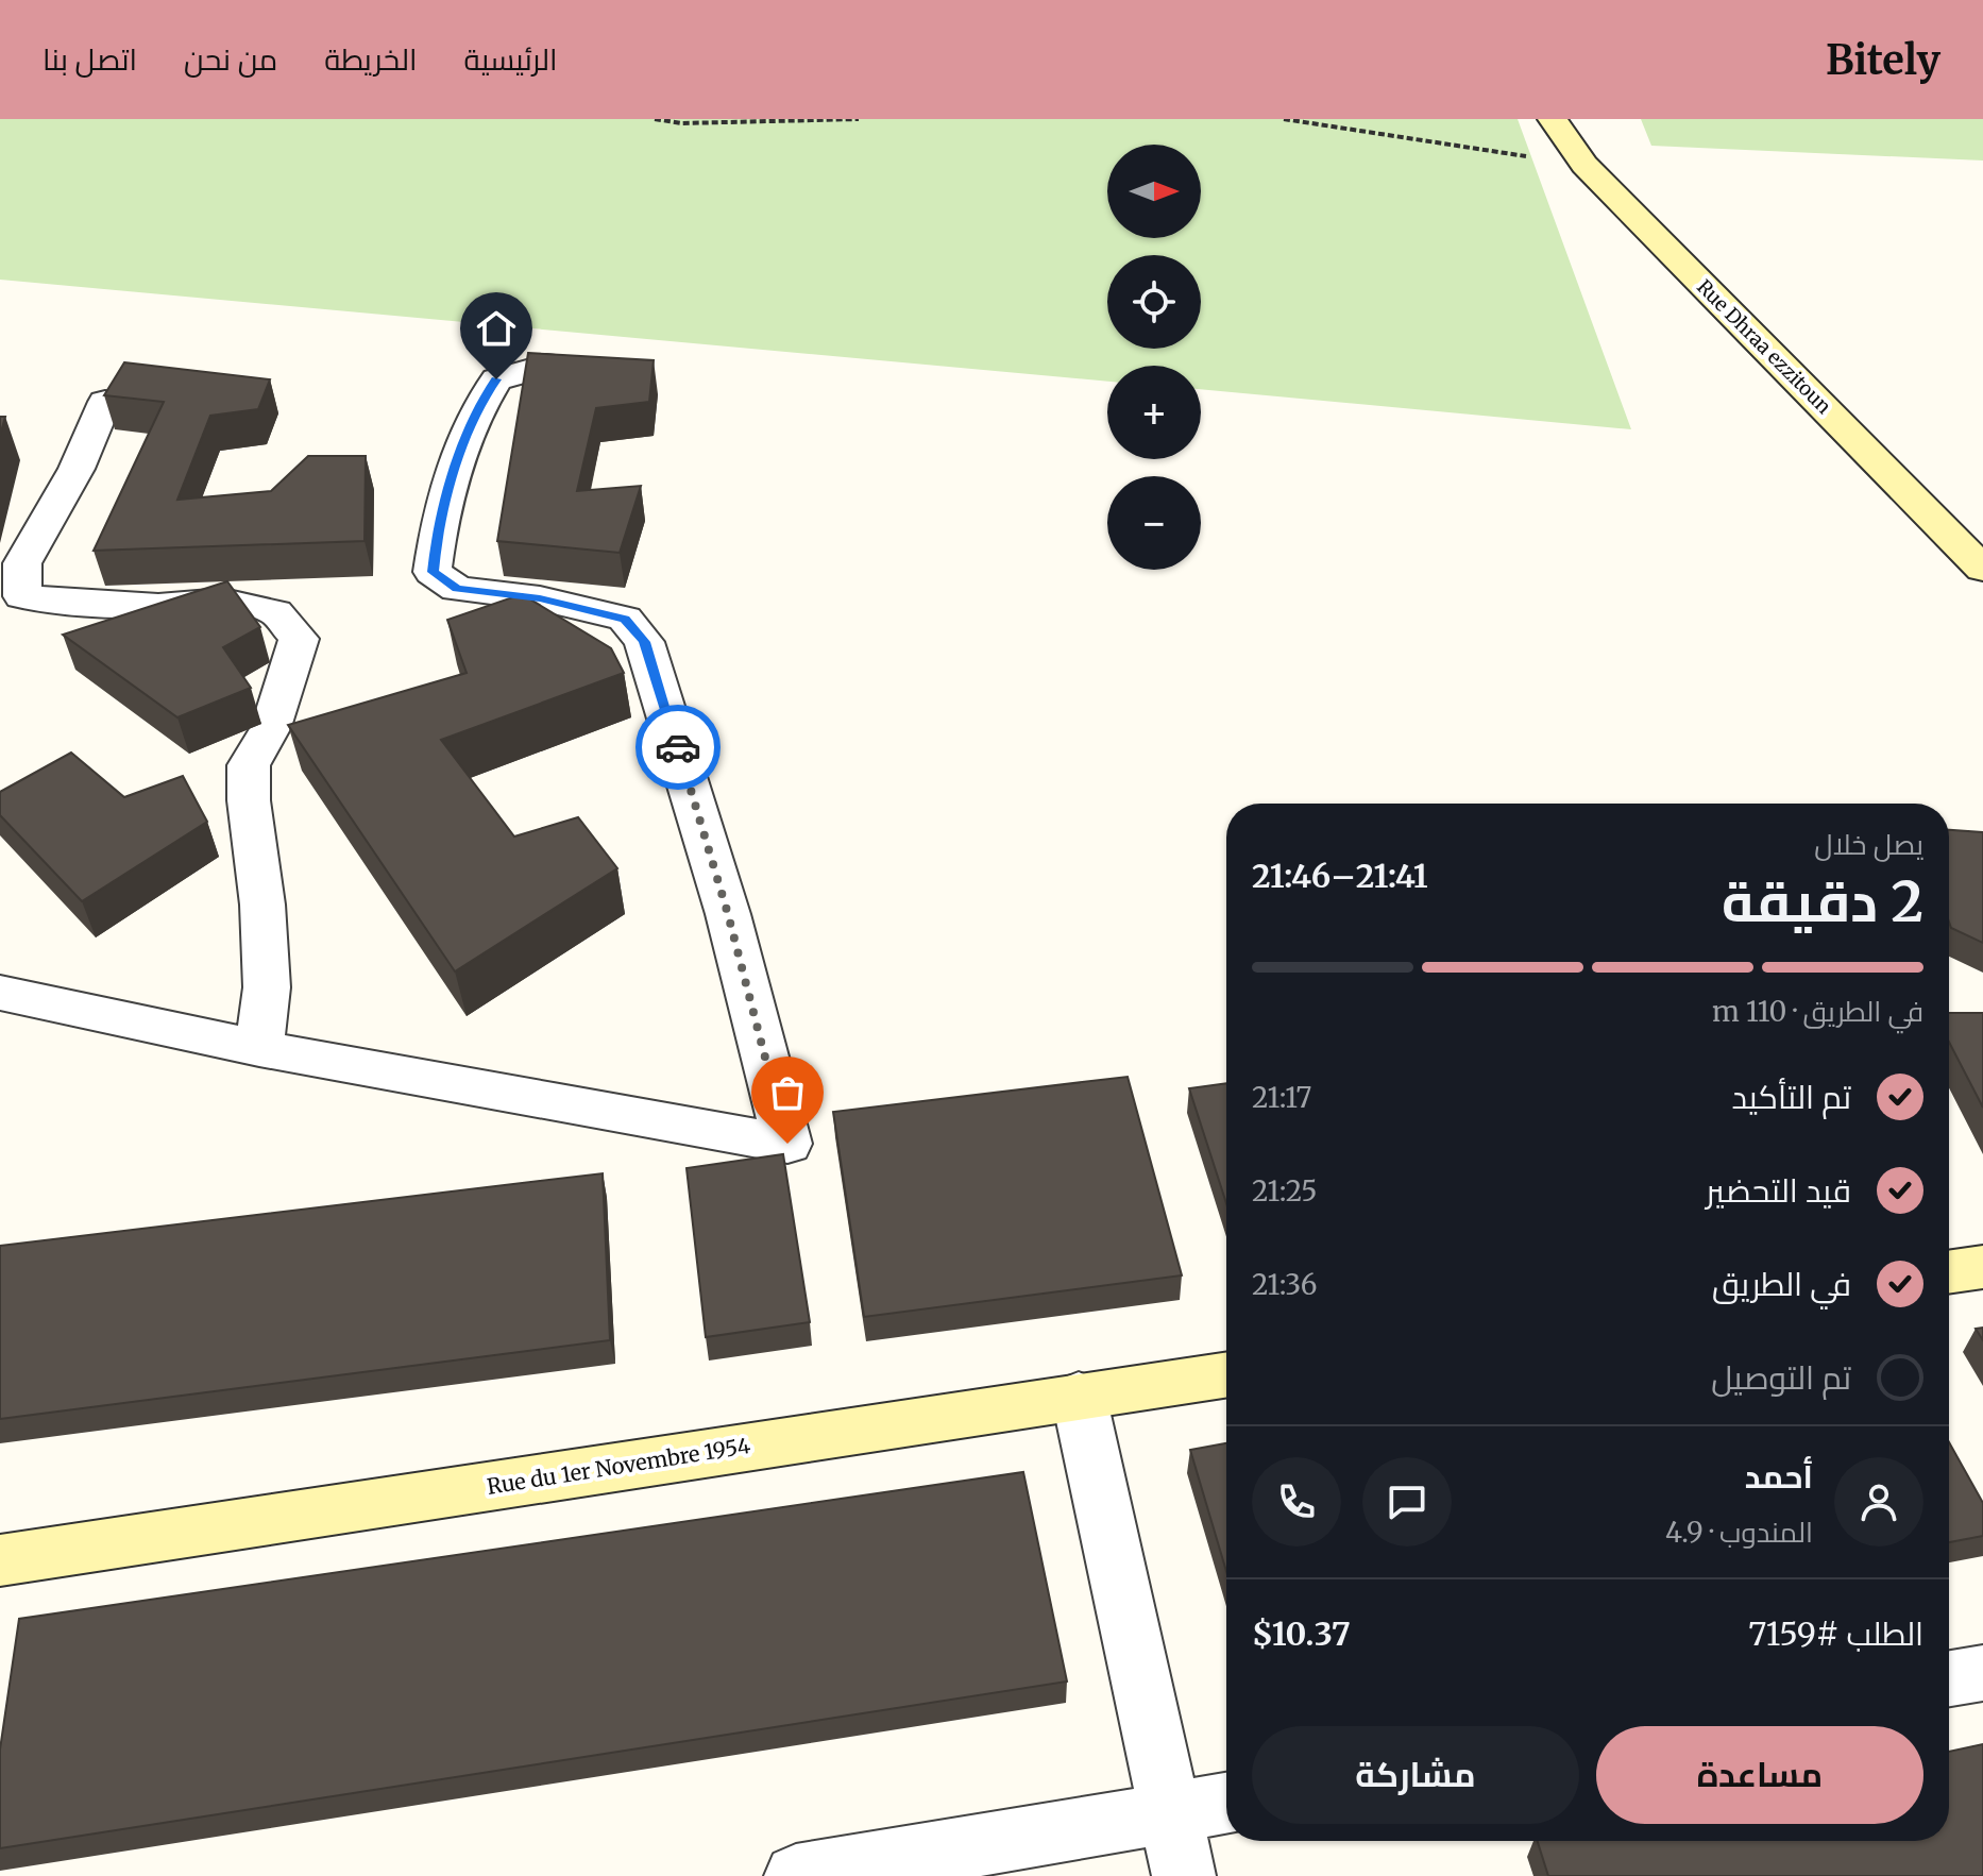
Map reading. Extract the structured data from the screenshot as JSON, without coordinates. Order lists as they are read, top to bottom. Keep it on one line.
{"streets":{"main road":["Rue Dhraa ezzitoun","Rue du 1er Novembre 1954"]},"north":"right","page":{"header":"Bitely","nav":["الرئيسية","الخريطة","من نحن","اتصل بنا"],"map_buttons":["+","−"],"heading":["2 دقيقة","يصل خلال","21:41–21:46"],"panel":["أحمد","المندوب · 4.9","الطلب #7159","$10.37"],"bar":"في الطريق · 110 m","list":[["تم التأكيد","21:17"],["قيد التحضير","21:25"],["في الطريق","21:36"],"تم التوصيل"],"buttons":["مساعدة","مشاركة"]}}
